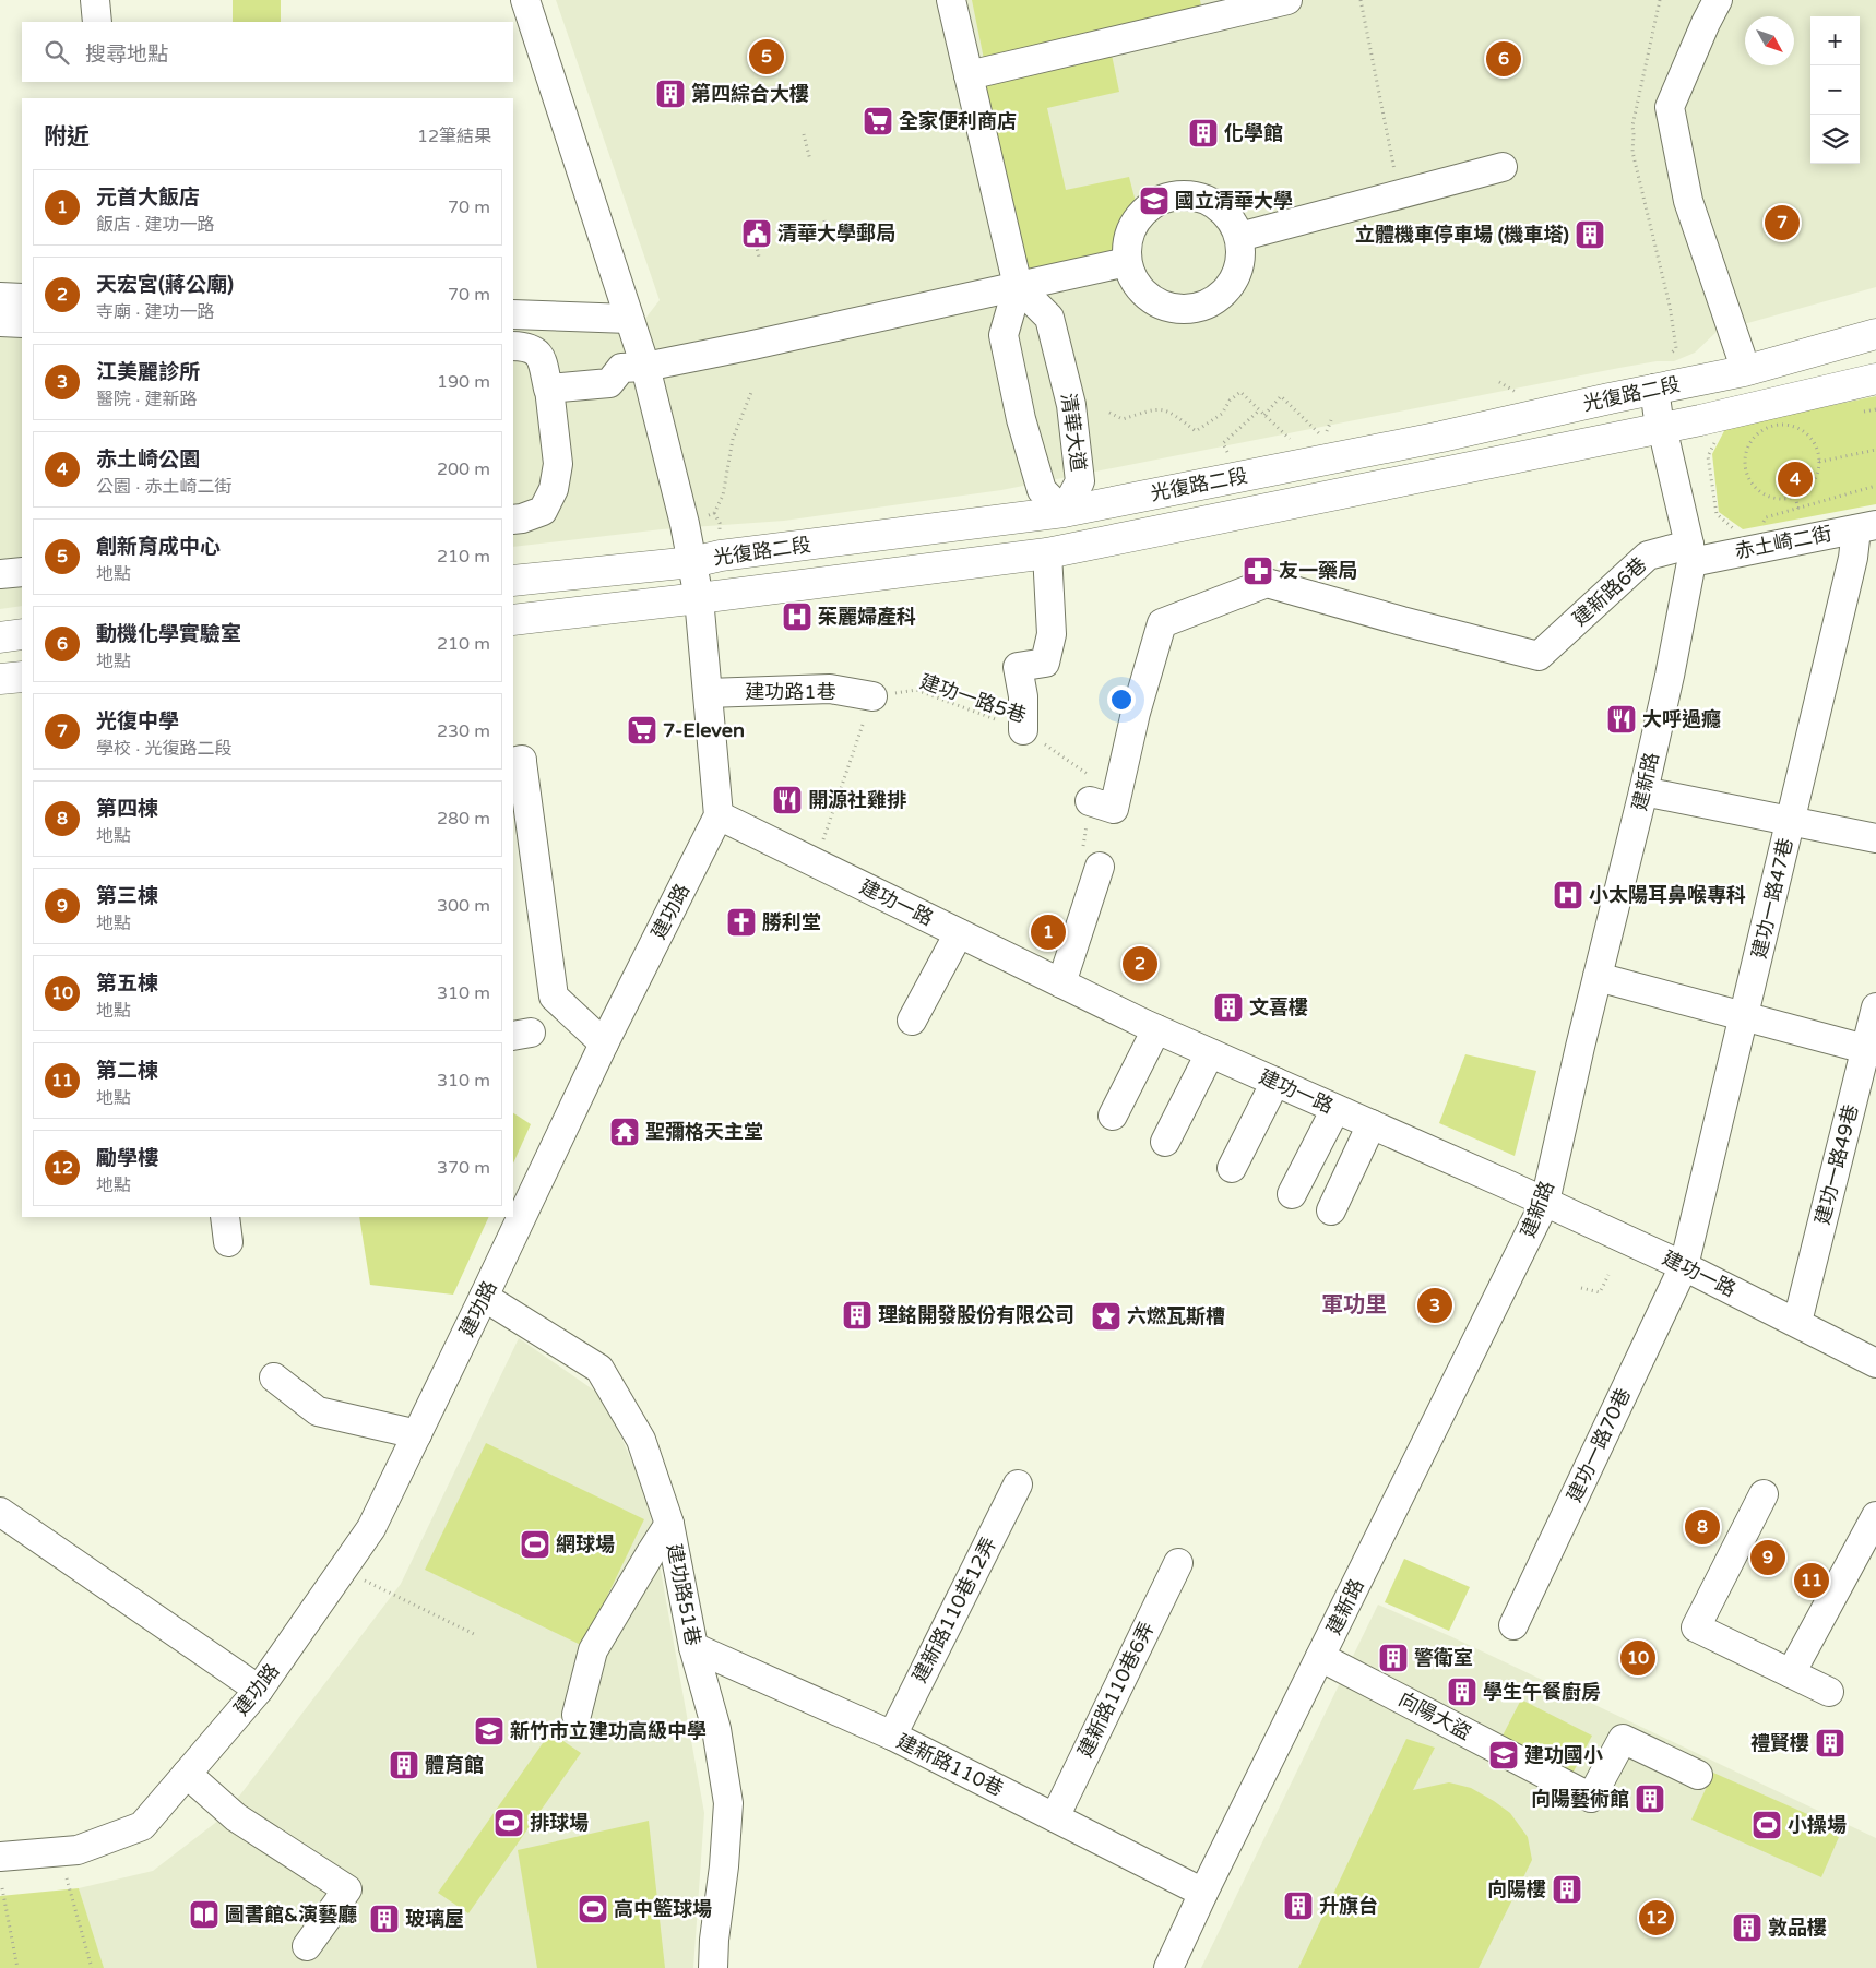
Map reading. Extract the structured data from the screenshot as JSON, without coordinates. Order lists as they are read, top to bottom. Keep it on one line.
{"streets":{"main road":["光復路二段"],"street":["清華大道","赤土崎二街","建新路6巷","建功路1巷","建新路","建功一路47巷","建功一路","建功路","建功一路49巷","建功一路70巷","建功路51巷","建新路110巷12弄","建新路110巷6弄","向陽大盜","建新路110巷"],"path":["建功一路5巷"]},"crossings":[["光復路二段","清華大道"],["光復路二段","建新路"],["赤土崎二街","建新路6巷"],["赤土崎二街","建新路"],["赤土崎二街","建功一路47巷"],["建新路6巷","建功一路5巷"],["建新路6巷","建新路"],["建功路1巷","建功一路5巷"],["建新路","建功一路"],["建新路","向陽大盜"],["建新路","建新路110巷"],["建功一路47巷","建功一路"],["建功一路47巷","建功一路70巷"],["建功一路","建功路"],["建功一路","建功一路49巷"],["建功一路","建功一路70巷"],["建功路","建功路51巷"],["建功路51巷","建新路110巷"],["建新路110巷12弄","建新路110巷"],["建新路110巷6弄","建新路110巷"]],"districts":["軍功里"],"places":{"building":["第四綜合大樓","化學館","立體機車停車場 (機車塔)","文喜樓","理銘開發股份有限公司","警衛室","學生午餐廚房","禮賢樓","體育館","向陽藝術館","向陽樓","升旗台","玻璃屋","敦品樓"],"supermarket":["全家便利商店","7-Eleven"],"school or university":["國立清華大學","新竹市立建功高級中學","建功國小"],"public building":["清華大學郵局"],"pharmacy":["友一藥局"],"hospital":["茱麗婦產科","小太陽耳鼻喉專科"],"restaurant":["大呼過癮","開源社雞排"],"church":["勝利堂"],"temple":["聖彌格天主堂"],"place":["六燃瓦斯槽"],"sports":["網球場","排球場","小操場","高中籃球場"],"library":["圖書館&演藝廳"]},"north":"bottom right","page":{"map_buttons":["+","−"],"search":"搜尋地點","pins":["5","6","7","4","1","2","3","8","9","11","10","12"],"heading":["附近","12筆結果"],"list":[{"mark":"1","name":"元首大飯店","note":"飯店 · 建功一路","value":"70 m"},{"mark":"2","name":"天宏宮(蔣公廟)","note":"寺廟 · 建功一路","value":"70 m"},{"mark":"3","name":"江美麗診所","note":"醫院 · 建新路","value":"190 m"},{"mark":"4","name":"赤土崎公園","note":"公園 · 赤土崎二街","value":"200 m"},{"mark":"5","name":"創新育成中心","note":"地點","value":"210 m"},{"mark":"6","name":"動機化學實驗室","note":"地點","value":"210 m"},{"mark":"7","name":"光復中學","note":"學校 · 光復路二段","value":"230 m"},{"mark":"8","name":"第四棟","note":"地點","value":"280 m"},{"mark":"9","name":"第三棟","note":"地點","value":"300 m"},{"mark":"10","name":"第五棟","note":"地點","value":"310 m"},{"mark":"11","name":"第二棟","note":"地點","value":"310 m"},{"mark":"12","name":"勵學樓","note":"地點","value":"370 m"}]}}
